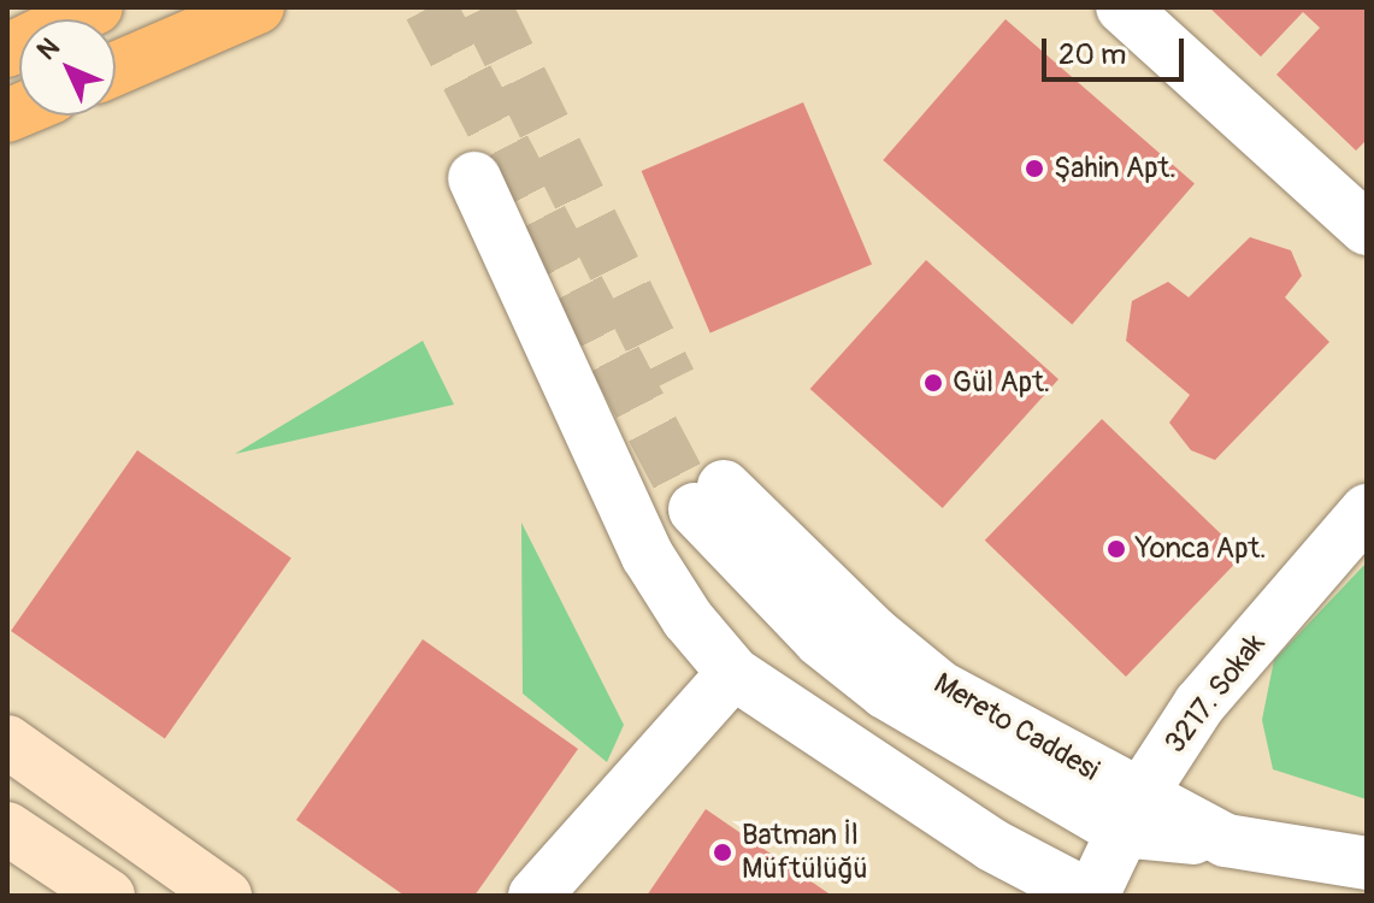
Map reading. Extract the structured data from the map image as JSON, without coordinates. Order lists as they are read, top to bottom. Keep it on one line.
{"streets":{"street":["3217. Sokak"]},"places":["Şahin Apt.","Gül Apt.","Yonca Apt.","Batman İl Müftülüğü"],"scale_bar":"20 m","north":"top left"}
